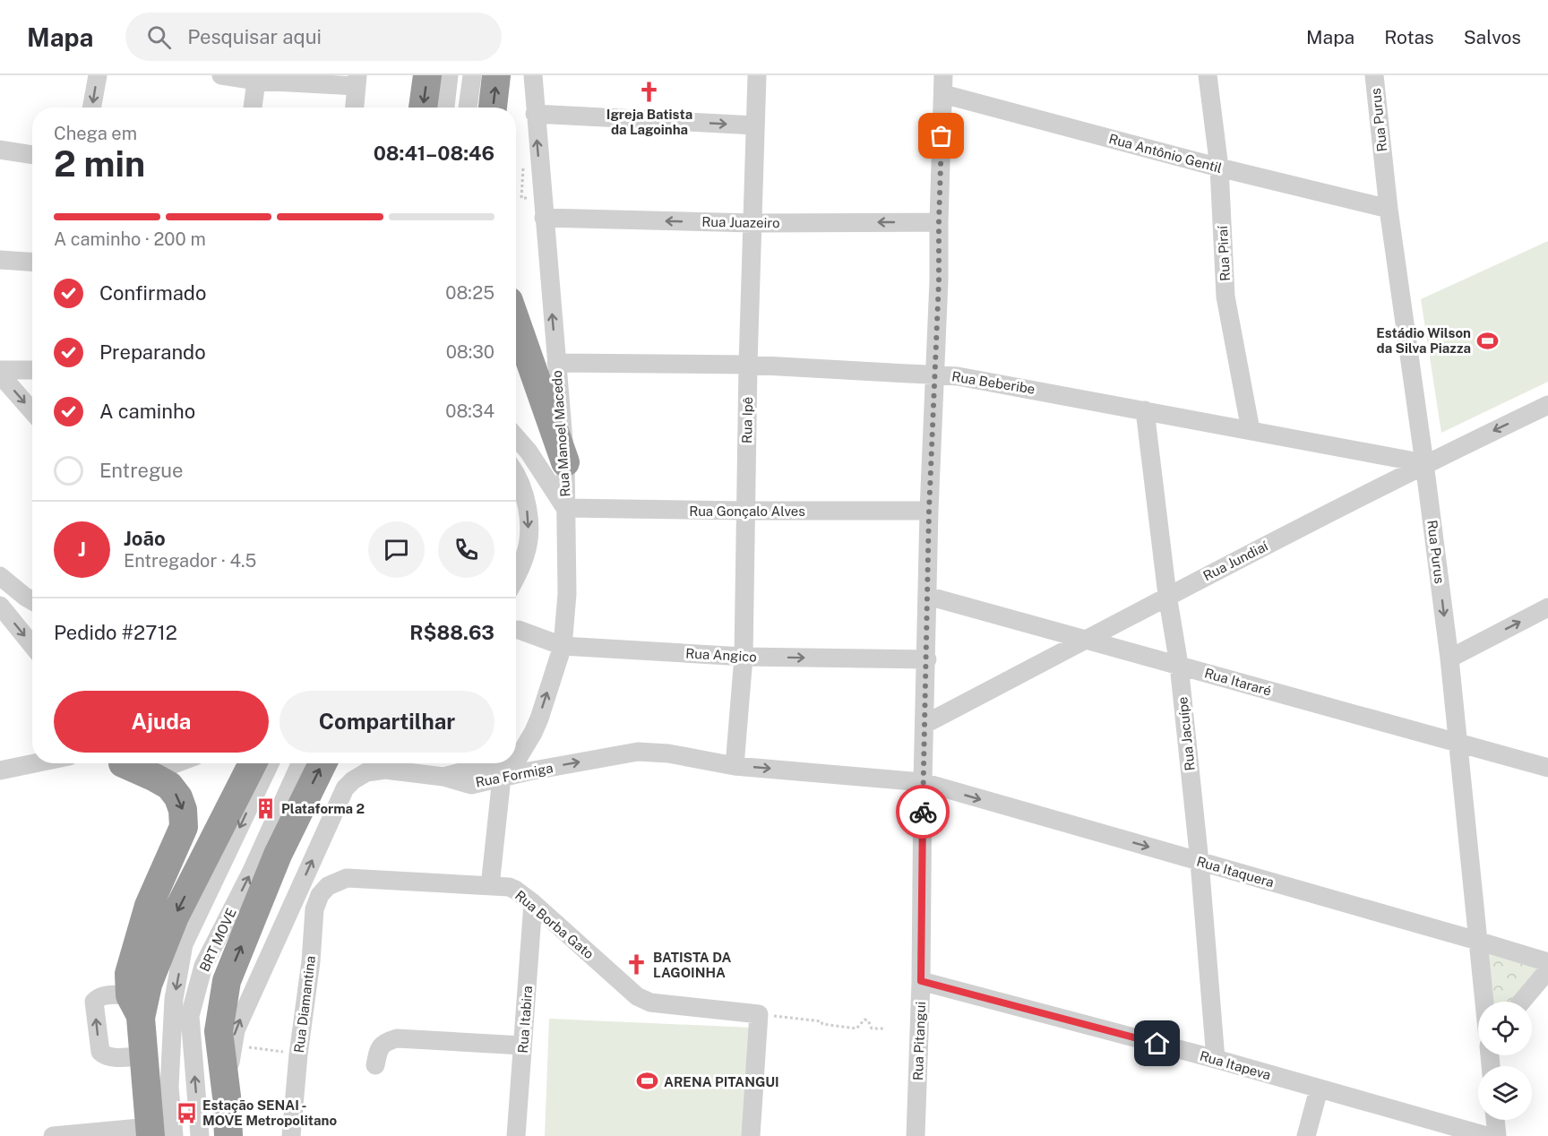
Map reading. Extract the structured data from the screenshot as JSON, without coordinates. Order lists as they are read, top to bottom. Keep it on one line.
{"streets":{"street":["Rua Purus","Rua Antônio Gentil","Rua Juazeiro","Rua Piraí","Rua Beberibe","Rua Ipê","Rua Manoel Macedo","Rua Gonçalo Alves","Rua Jundiaí","Rua Angico","Rua Itararé","Rua Jacuípe","Rua Formiga","Rua Itaquera","Rua Borba Gato","BRT MOVE","Rua Diamantina","Rua Itabira","Rua Pitangui","Rua Itapeva"]},"crossings":[["Rua Purus","Rua Antônio Gentil"],["Rua Purus","Rua Beberibe"],["Rua Purus","Rua Jundiaí"],["Rua Purus","Rua Itararé"],["Rua Purus","Rua Itaquera"],["Rua Antônio Gentil","Rua Piraí"],["Rua Antônio Gentil","Rua Pitangui"],["Rua Juazeiro","Rua Ipê"],["Rua Juazeiro","Rua Manoel Macedo"],["Rua Juazeiro","Rua Pitangui"],["Rua Piraí","Rua Beberibe"],["Rua Beberibe","Rua Ipê"],["Rua Beberibe","Rua Manoel Macedo"],["Rua Beberibe","Rua Jundiaí"],["Rua Beberibe","Rua Jacuípe"],["Rua Beberibe","Rua Pitangui"],["Rua Ipê","Rua Gonçalo Alves"],["Rua Ipê","Rua Angico"],["Rua Ipê","Rua Formiga"],["Rua Manoel Macedo","Rua Gonçalo Alves"],["Rua Manoel Macedo","Rua Angico"],["Rua Manoel Macedo","Rua Formiga"],["Rua Gonçalo Alves","Rua Pitangui"],["Rua Jundiaí","Rua Itararé"],["Rua Jundiaí","Rua Jacuípe"],["Rua Jundiaí","Rua Pitangui"],["Rua Angico","Rua Pitangui"],["Rua Itararé","Rua Jacuípe"],["Rua Itararé","Rua Pitangui"],["Rua Jacuípe","Rua Itaquera"],["Rua Jacuípe","Rua Itapeva"],["Rua Formiga","Rua Itaquera"],["Rua Formiga","Rua Pitangui"],["Rua Itaquera","Rua Pitangui"],["Rua Borba Gato","Rua Diamantina"],["Rua Borba Gato","Rua Itabira"],["Rua Pitangui","Rua Itapeva"]],"one_way":["Rua Manoel Macedo","Rua Angico","Rua Formiga","Rua Itaquera"],"places":{"church":["Igreja Batista da Lagoinha","BATISTA DA LAGOINHA"],"sports":["Estádio Wilson da Silva Piazza","ARENA PITANGUI"],"building":["Plataforma 2"],"bus stop":["Estação SENAI - MOVE Metropolitano"]},"page":{"header":"Mapa","search":"Pesquisar aqui","nav":["Mapa","Rotas","Salvos"],"heading":["2 min","Chega em","08:41–08:46"],"panel":["João","Entregador · 4.5","Pedido #2712","R$88.63"],"bar":"A caminho · 200 m","list":[["Confirmado","08:25"],["Preparando","08:30"],["A caminho","08:34"],"Entregue"],"round":"J","buttons":["Ajuda","Compartilhar"]}}
